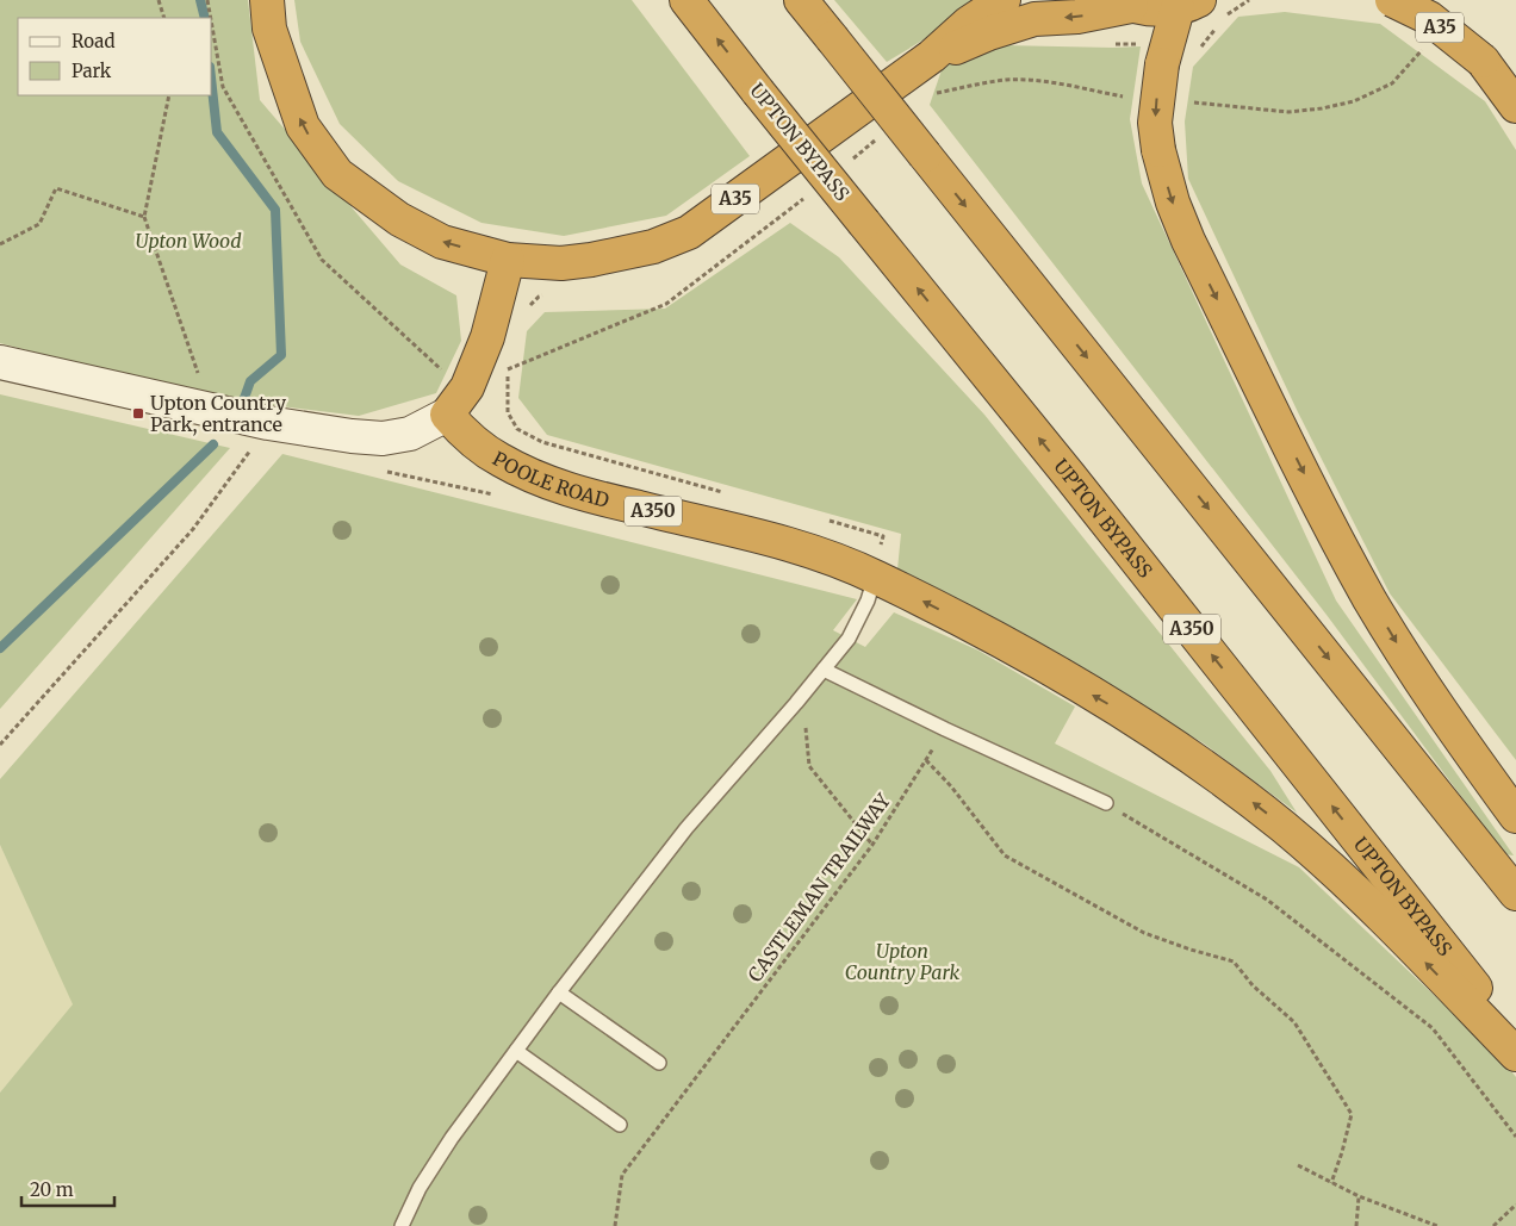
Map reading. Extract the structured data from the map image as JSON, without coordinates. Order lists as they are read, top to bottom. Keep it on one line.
{"streets":{"highway":["A35","UPTON BYPASS","POOLE ROAD","A350"],"path":["CASTLEMAN TRAILWAY"]},"crossings":[["POOLE ROAD","A350"]],"parks":["Upton Wood","Upton Country Park"],"places":{"transit":["Upton Country Park, entrance"]},"legend":["Road","Park"],"scale_bar":"20 m"}
